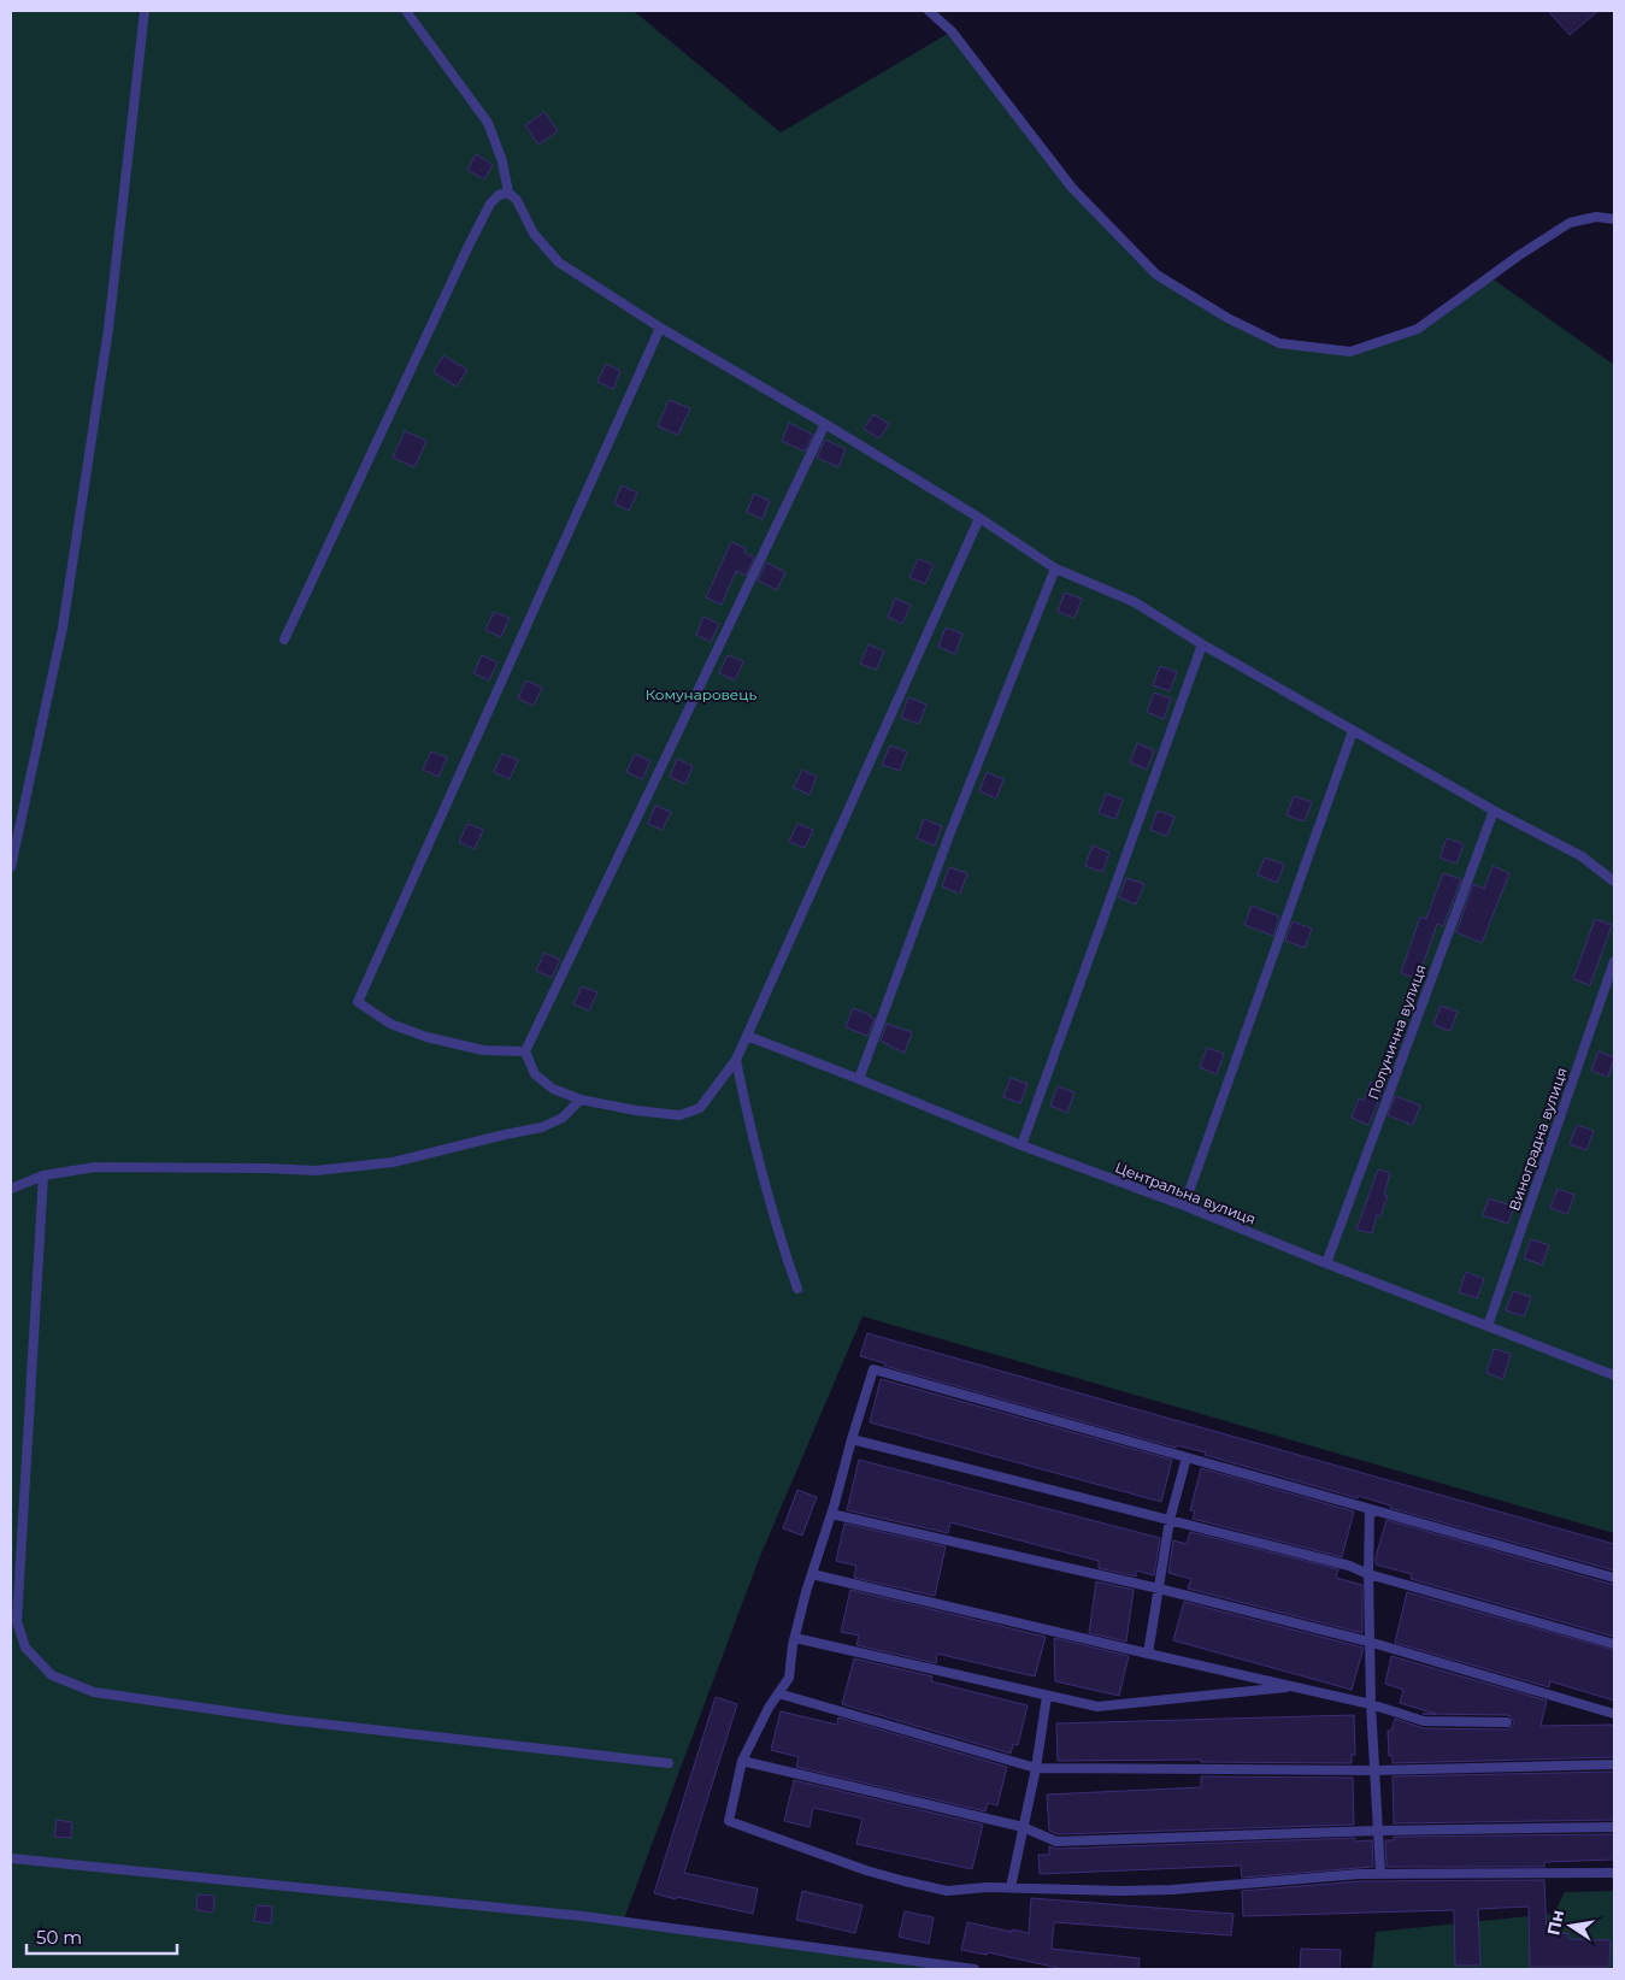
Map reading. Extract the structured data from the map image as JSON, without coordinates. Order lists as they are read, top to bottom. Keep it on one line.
{"streets":{"lane":["Полунична вулиця","Виноградна вулиця","Центральна вулиця"]},"crossings":[["Полунична вулиця","Центральна вулиця"],["Виноградна вулиця","Центральна вулиця"]],"parks":["Комунаровець"],"scale_bar":"50 m","north":"left"}
